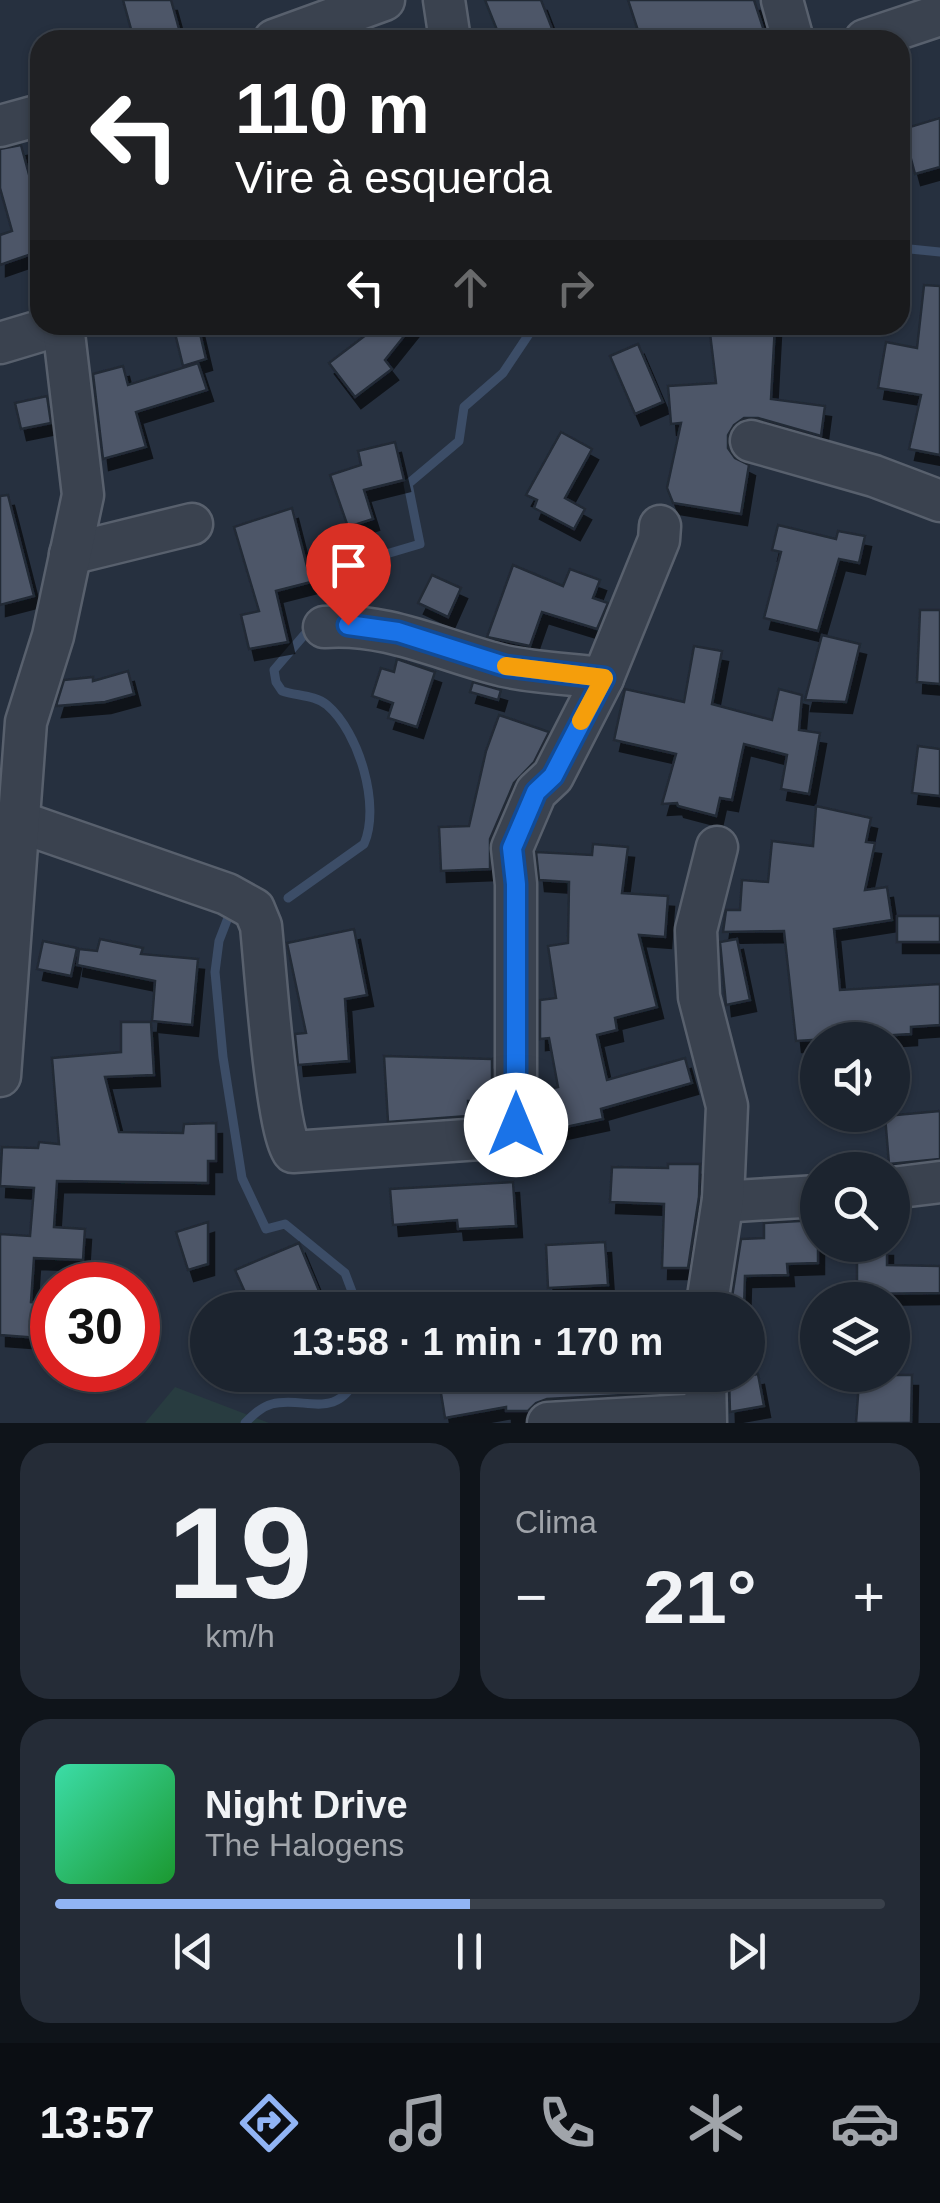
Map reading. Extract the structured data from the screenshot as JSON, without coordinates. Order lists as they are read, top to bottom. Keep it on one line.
{"page":{"turn":["110 m","Vire à esquerda"],"limit":"30","trip":"13:58 · 1 min · 170 m","tile":[["19","km/h"],"Clima"],"heat":["−","21°","+"],"song":["Night Drive","The Halogens"],"tabs":"13:57"}}
